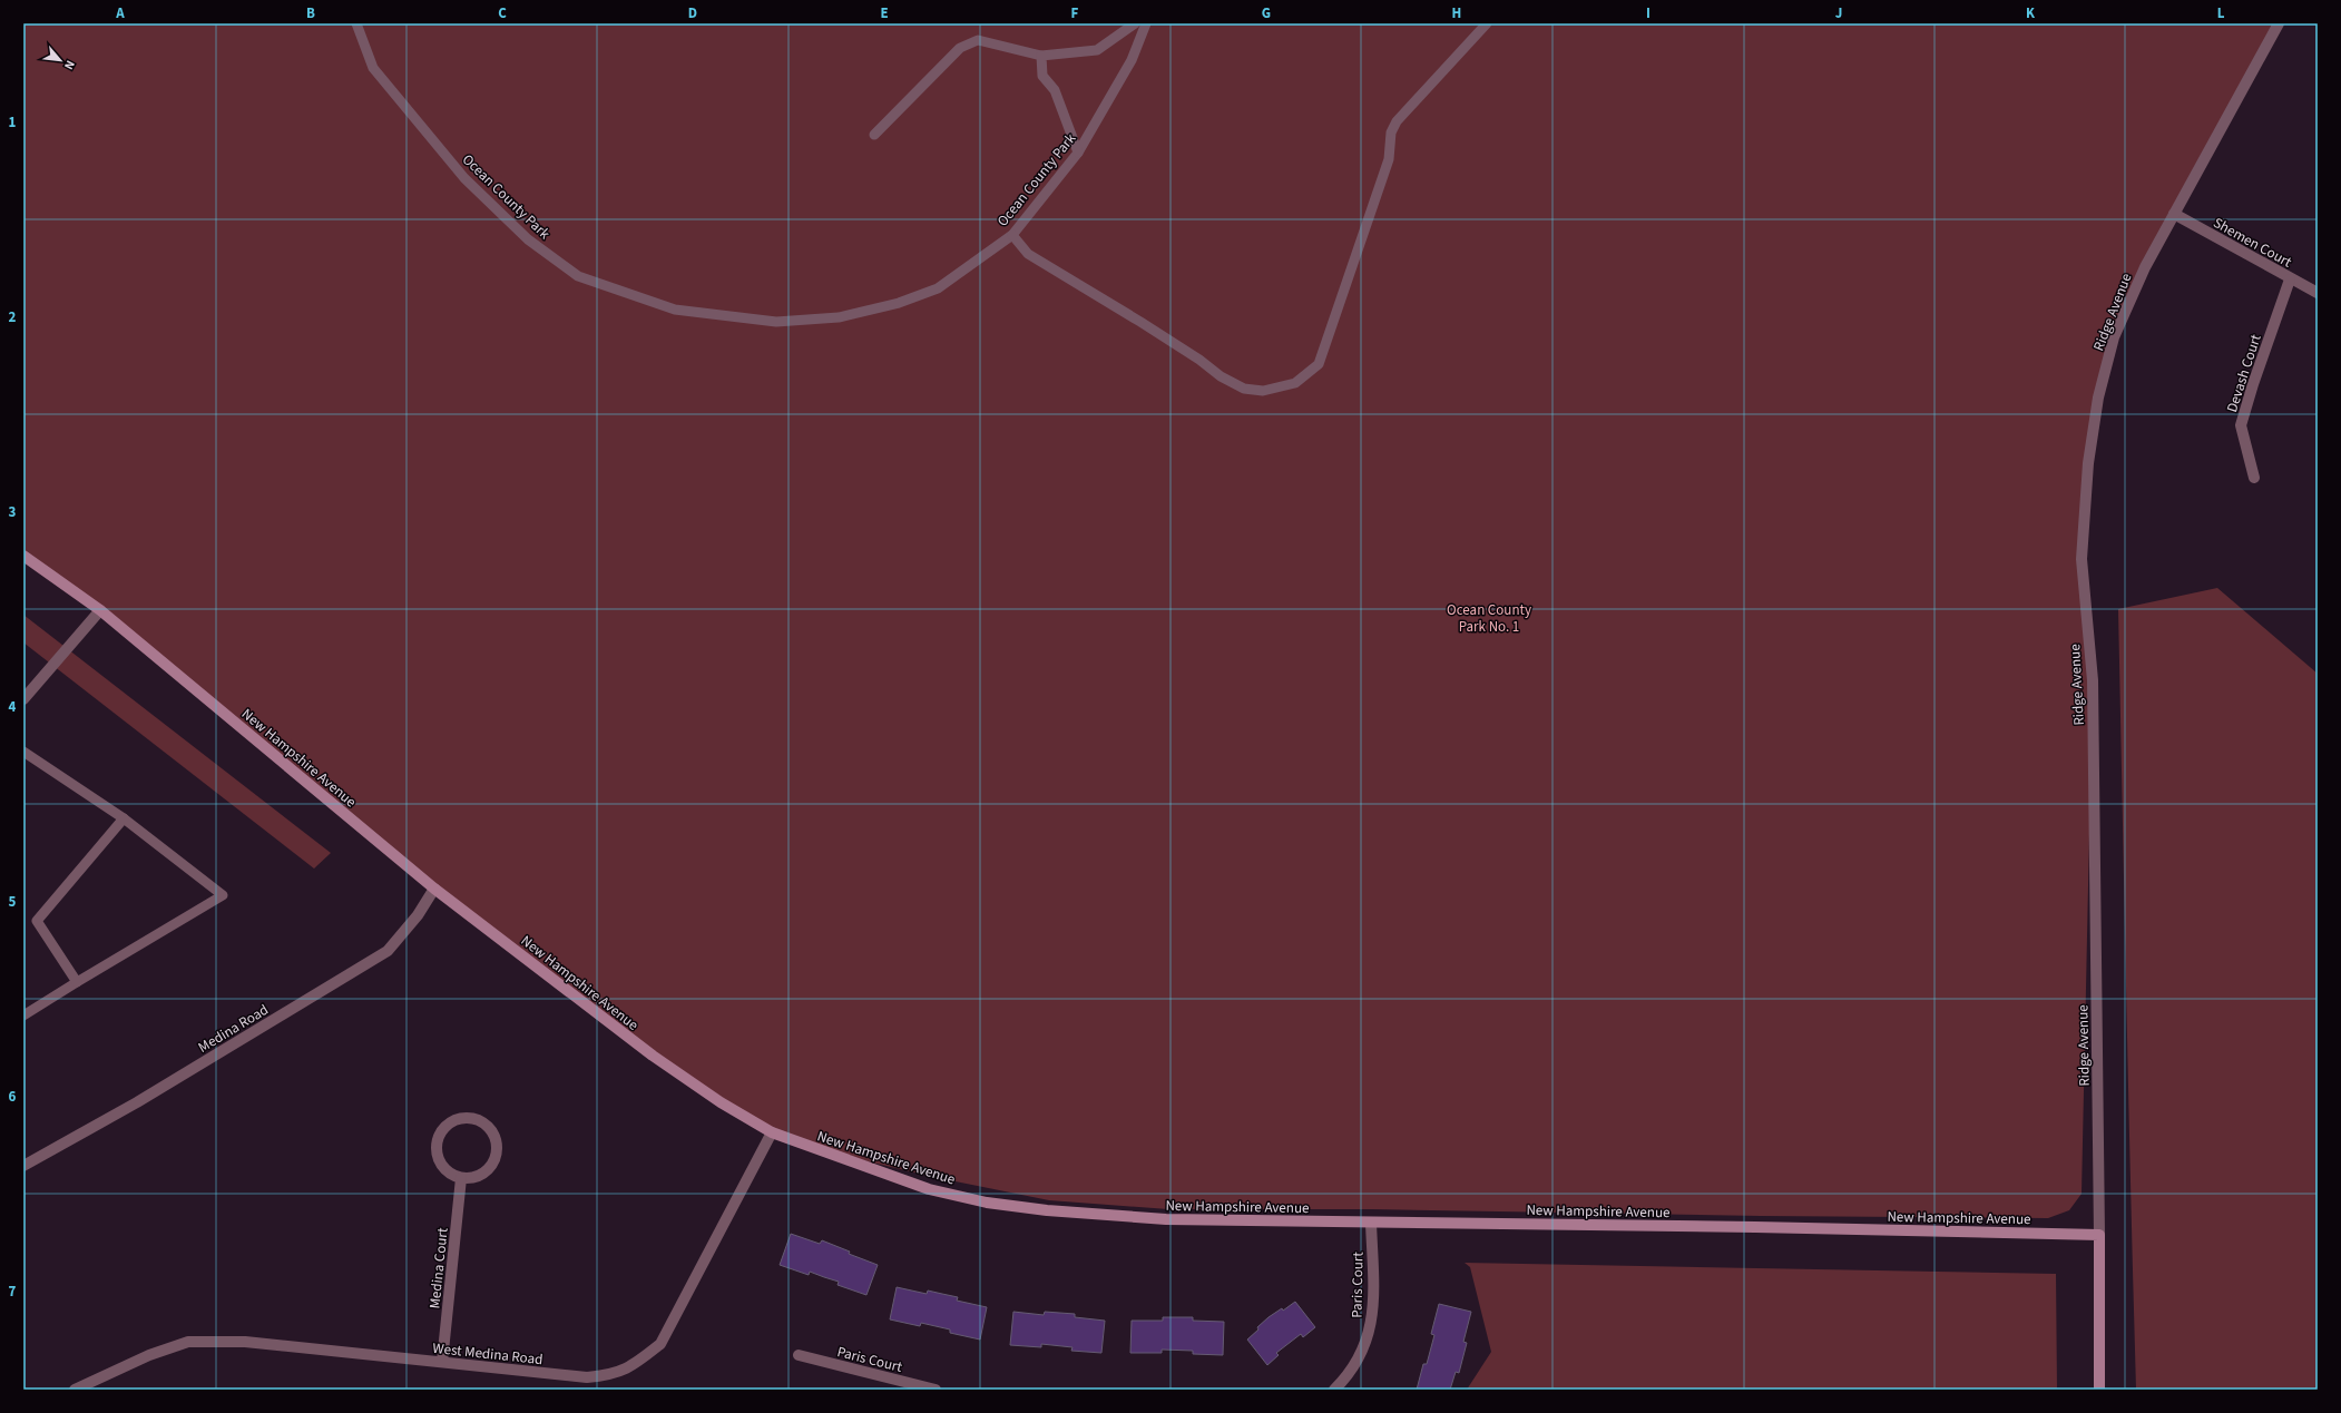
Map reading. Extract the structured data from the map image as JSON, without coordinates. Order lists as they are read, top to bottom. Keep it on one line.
{"streets":{"main road":["Ridge Avenue","New Hampshire Avenue"],"street":["Shemen Court","Devash Court","Medina Road","Medina Court","Paris Court","West Medina Road"],"lane":["Ocean County Park"]},"crossings":[["Shemen Court","Ridge Avenue"],["Shemen Court","Devash Court"],["Ridge Avenue","New Hampshire Avenue"],["New Hampshire Avenue","Medina Road"],["New Hampshire Avenue","Paris Court"],["New Hampshire Avenue","West Medina Road"],["Medina Court","West Medina Road"]],"parks":["Ocean County Park No. 1"],"north":"bottom right","grid":{"columns":["A","B","C","D","E","F","G","H","I","J","K","L"],"rows":["1","2","3","4","5","6","7"]}}
